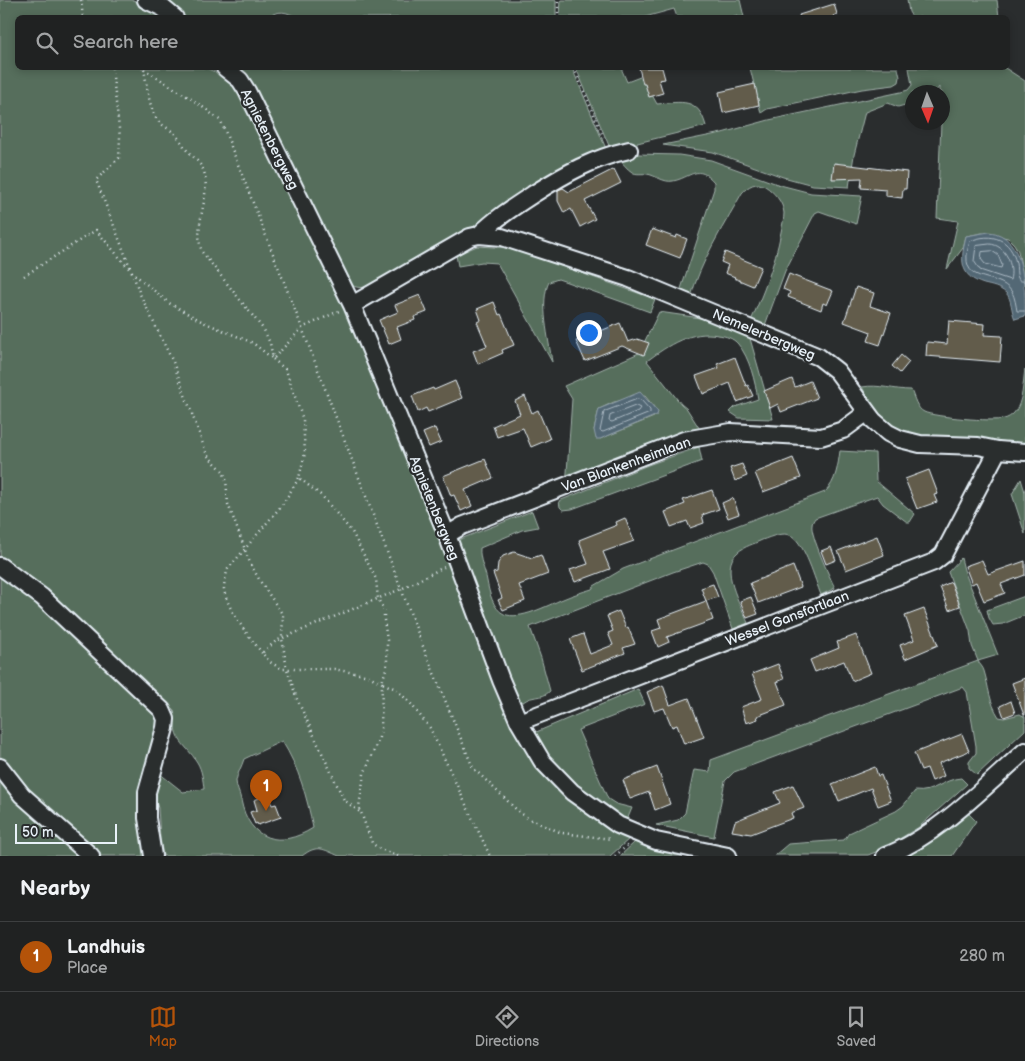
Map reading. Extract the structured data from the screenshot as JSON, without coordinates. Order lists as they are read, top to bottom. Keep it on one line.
{"streets":{"street":["Agnietenbergweg","Nemelerbergweg","Van Blankenheimlaan","Wessel Gansfortlaan"]},"crossings":[["Agnietenbergweg","Nemelerbergweg"],["Agnietenbergweg","Van Blankenheimlaan"],["Agnietenbergweg","Wessel Gansfortlaan"],["Nemelerbergweg","Van Blankenheimlaan"],["Nemelerbergweg","Wessel Gansfortlaan"]],"scale_bar":"50 m","north":"bottom","page":{"search":"Search here","pins":"1","scale":"50 m","heading":"Nearby","list":[{"mark":"1","name":"Landhuis","note":"Place","value":"280 m"}],"nav":["Map","Directions","Saved"]}}
